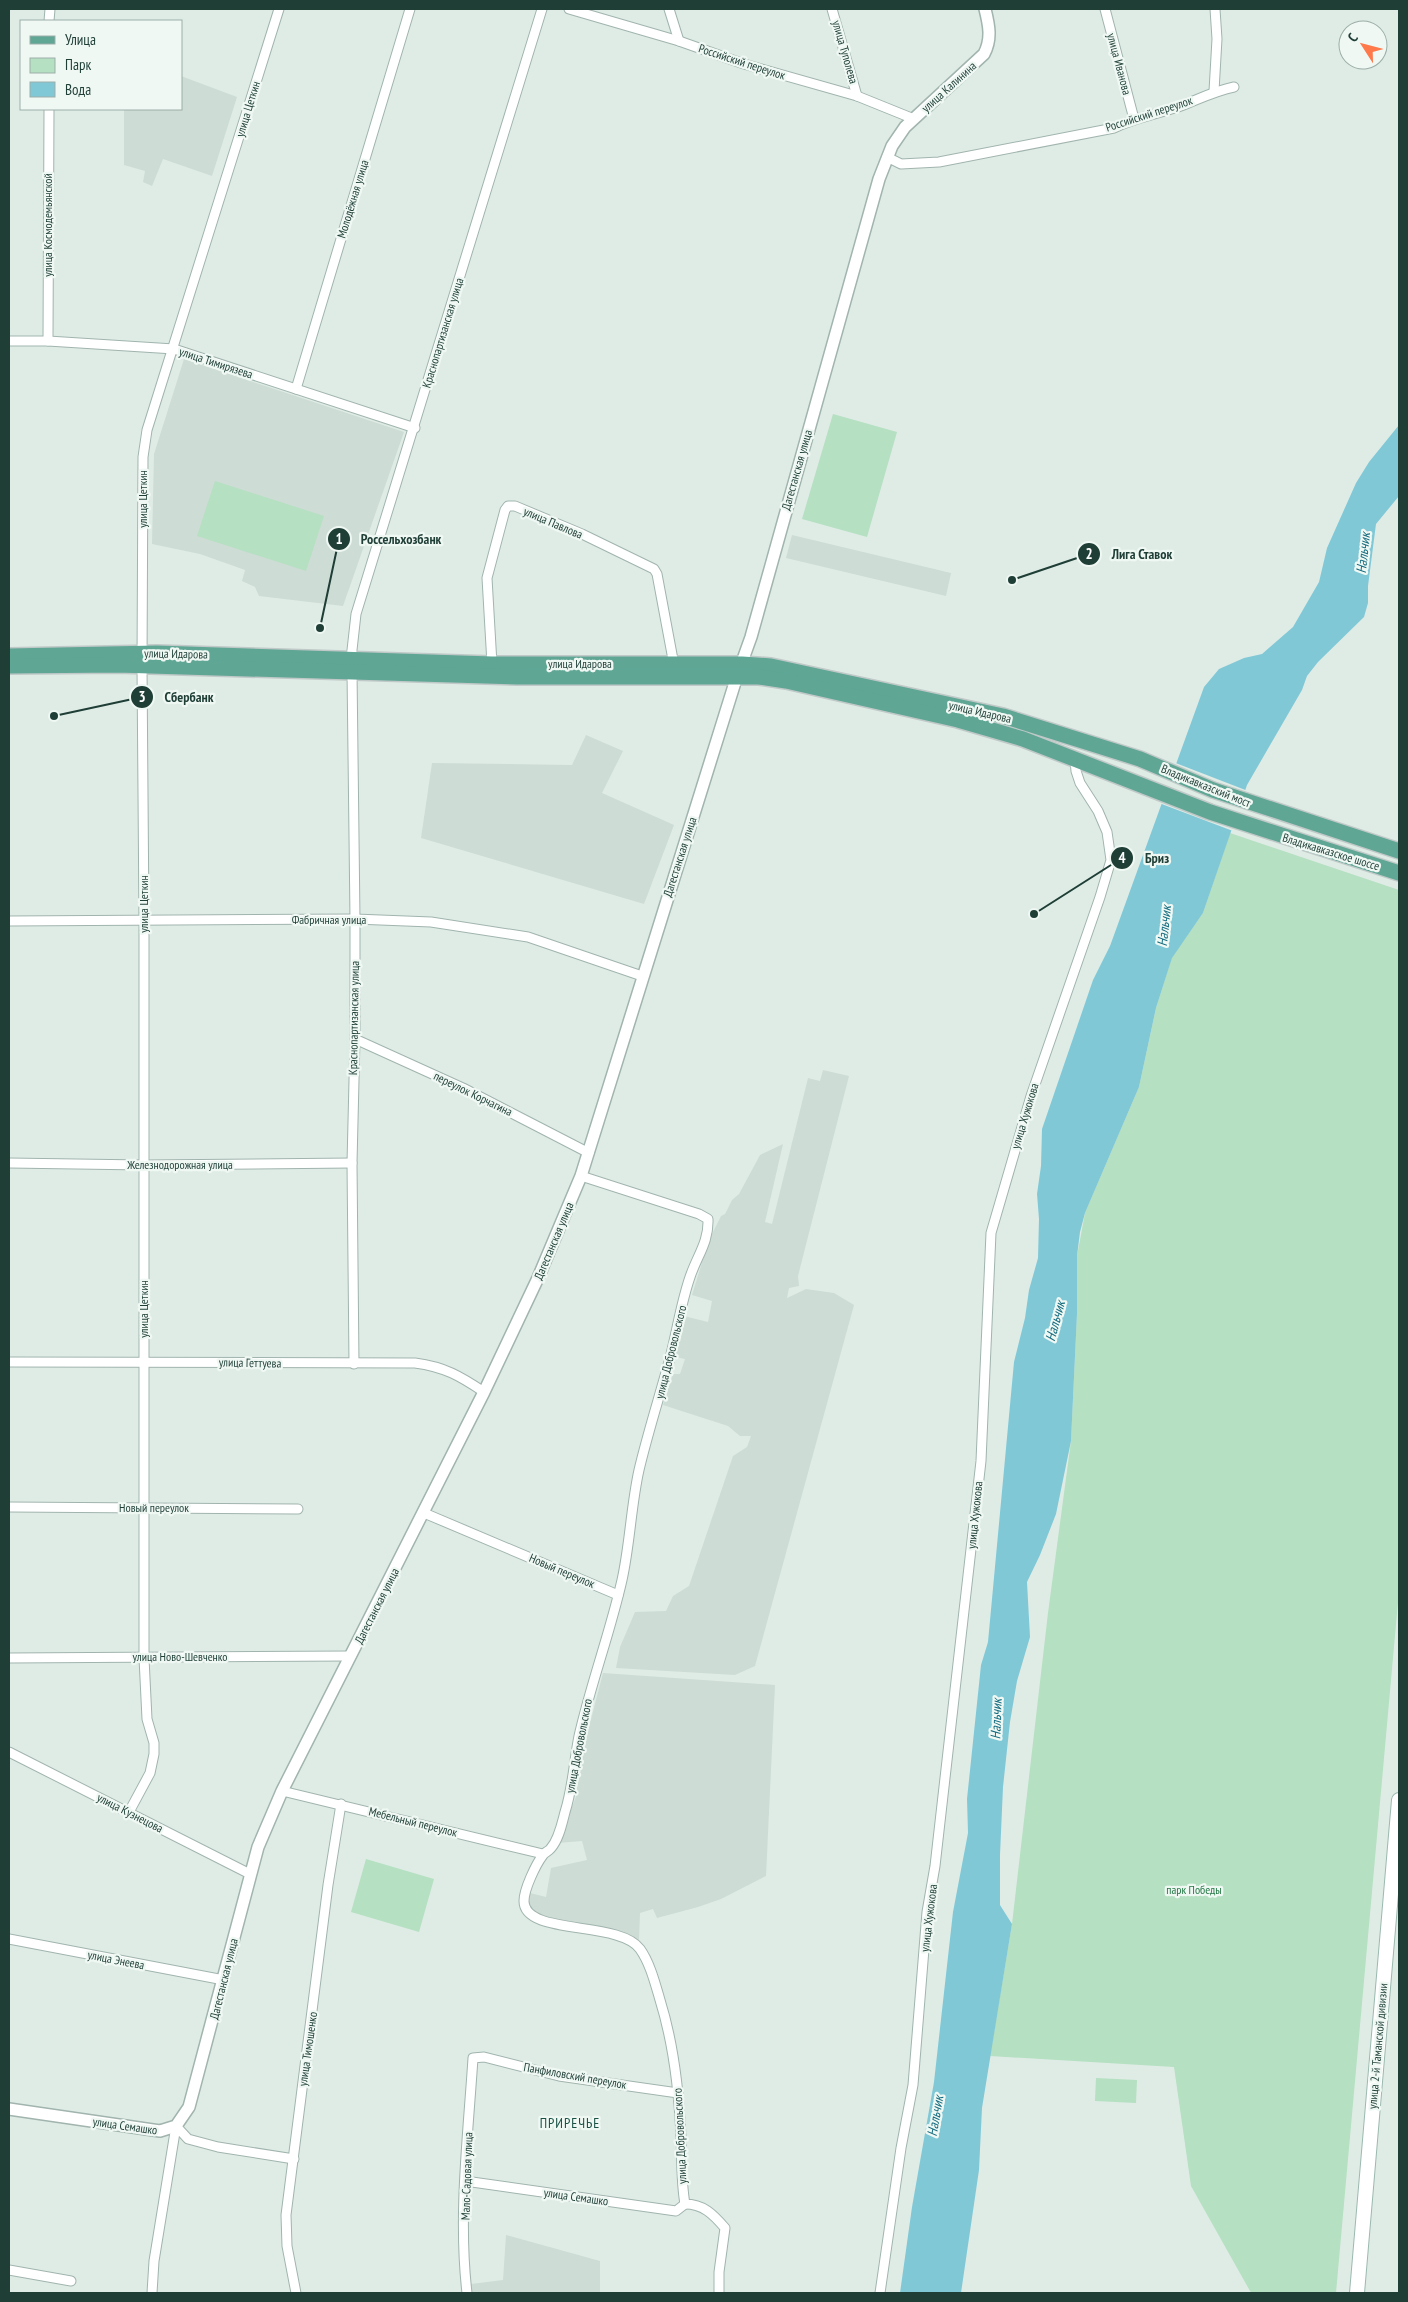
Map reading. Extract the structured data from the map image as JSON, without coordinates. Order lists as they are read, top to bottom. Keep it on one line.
{"streets":{"main road":["улица Идарова","Владикавказский мост","Владикавказское шоссе","улица 2-й Таманской дивизии"],"street":["улица Туполева","Российский переулок","улица Иванова","улица Калинина","улица Цеткин","Молодёжная улица","улица Космодемьянской","Краснопартизанская улица","улица Тимирязева","Дагестанская улица","улица Павлова","Фабричная улица","переулок Корчагина","улица Хужокова","Железнодорожная улица","улица Добровольского","улица Геттуева","Новый переулок","улица Ново-Шевченко","улица Кузнецова","Мебельный переулок","улица Энеева","улица Тимошенко","Панфиловский переулок","улица Семашко","Мало-Садовая улица"]},"crossings":[["улица Туполева","Российский переулок"],["Российский переулок","улица Иванова"],["Российский переулок","улица Калинина"],["Российский переулок","Дагестанская улица"],["улица Калинина","Дагестанская улица"],["улица Цеткин","улица Тимирязева"],["улица Цеткин","улица Идарова"],["улица Цеткин","Фабричная улица"],["улица Цеткин","Железнодорожная улица"],["улица Цеткин","улица Геттуева"],["улица Цеткин","Новый переулок"],["улица Цеткин","улица Ново-Шевченко"],["улица Цеткин","улица Кузнецова"],["Молодёжная улица","улица Тимирязева"],["улица Космодемьянской","улица Тимирязева"],["Краснопартизанская улица","улица Тимирязева"],["Краснопартизанская улица","улица Идарова"],["Краснопартизанская улица","Фабричная улица"],["Краснопартизанская улица","переулок Корчагина"],["Краснопартизанская улица","Железнодорожная улица"],["Краснопартизанская улица","улица Геттуева"],["Дагестанская улица","улица Идарова"],["Дагестанская улица","Фабричная улица"],["Дагестанская улица","переулок Корчагина"],["Дагестанская улица","улица Добровольского"],["Дагестанская улица","улица Геттуева"],["Дагестанская улица","Новый переулок"],["Дагестанская улица","улица Ново-Шевченко"],["Дагестанская улица","улица Кузнецова"],["Дагестанская улица","Мебельный переулок"],["Дагестанская улица","улица Энеева"],["Дагестанская улица","улица Семашко"],["улица Павлова","улица Идарова"],["улица Идарова","Владикавказский мост"],["улица Идарова","улица Хужокова"],["Владикавказский мост","Владикавказское шоссе"],["улица Добровольского","Новый переулок"],["улица Добровольского","Мебельный переулок"],["улица Добровольского","Панфиловский переулок"],["улица Добровольского","улица Семашко"],["Мебельный переулок","улица Тимошенко"],["улица Тимошенко","улица Семашко"],["Панфиловский переулок","Мало-Садовая улица"],["улица Семашко","Мало-Садовая улица"]],"districts":["ПРИРЕЧЬЕ"],"water":["Нальчик"],"parks":["парк Победы"],"places":["Лига Ставок","Россельхозбанк","Сбербанк","Бриз"],"legend":["Улица","Парк","Вода"],"north":"top left"}
